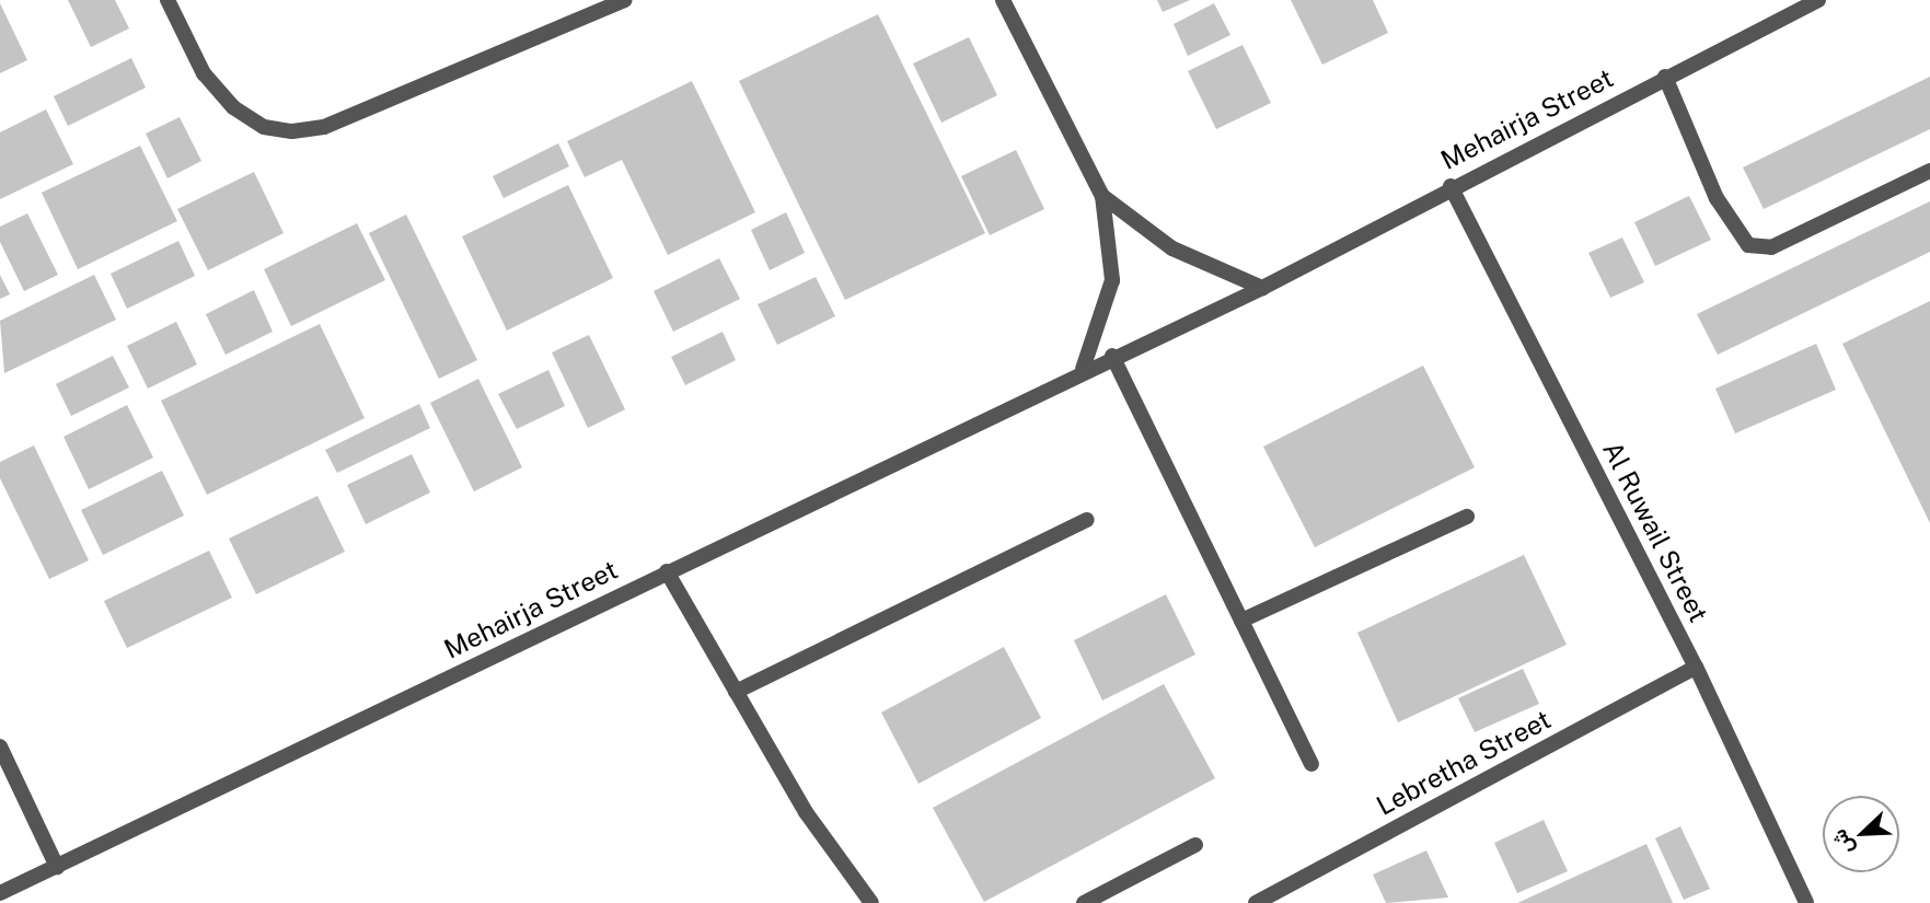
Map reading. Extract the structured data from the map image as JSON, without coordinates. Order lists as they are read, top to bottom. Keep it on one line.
{"streets":{"street":["Mehairja Street","Al Ruwail Street","Lebretha Street"]},"crossings":[["Mehairja Street","Al Ruwail Street"],["Al Ruwail Street","Lebretha Street"]],"north":"bottom left"}
